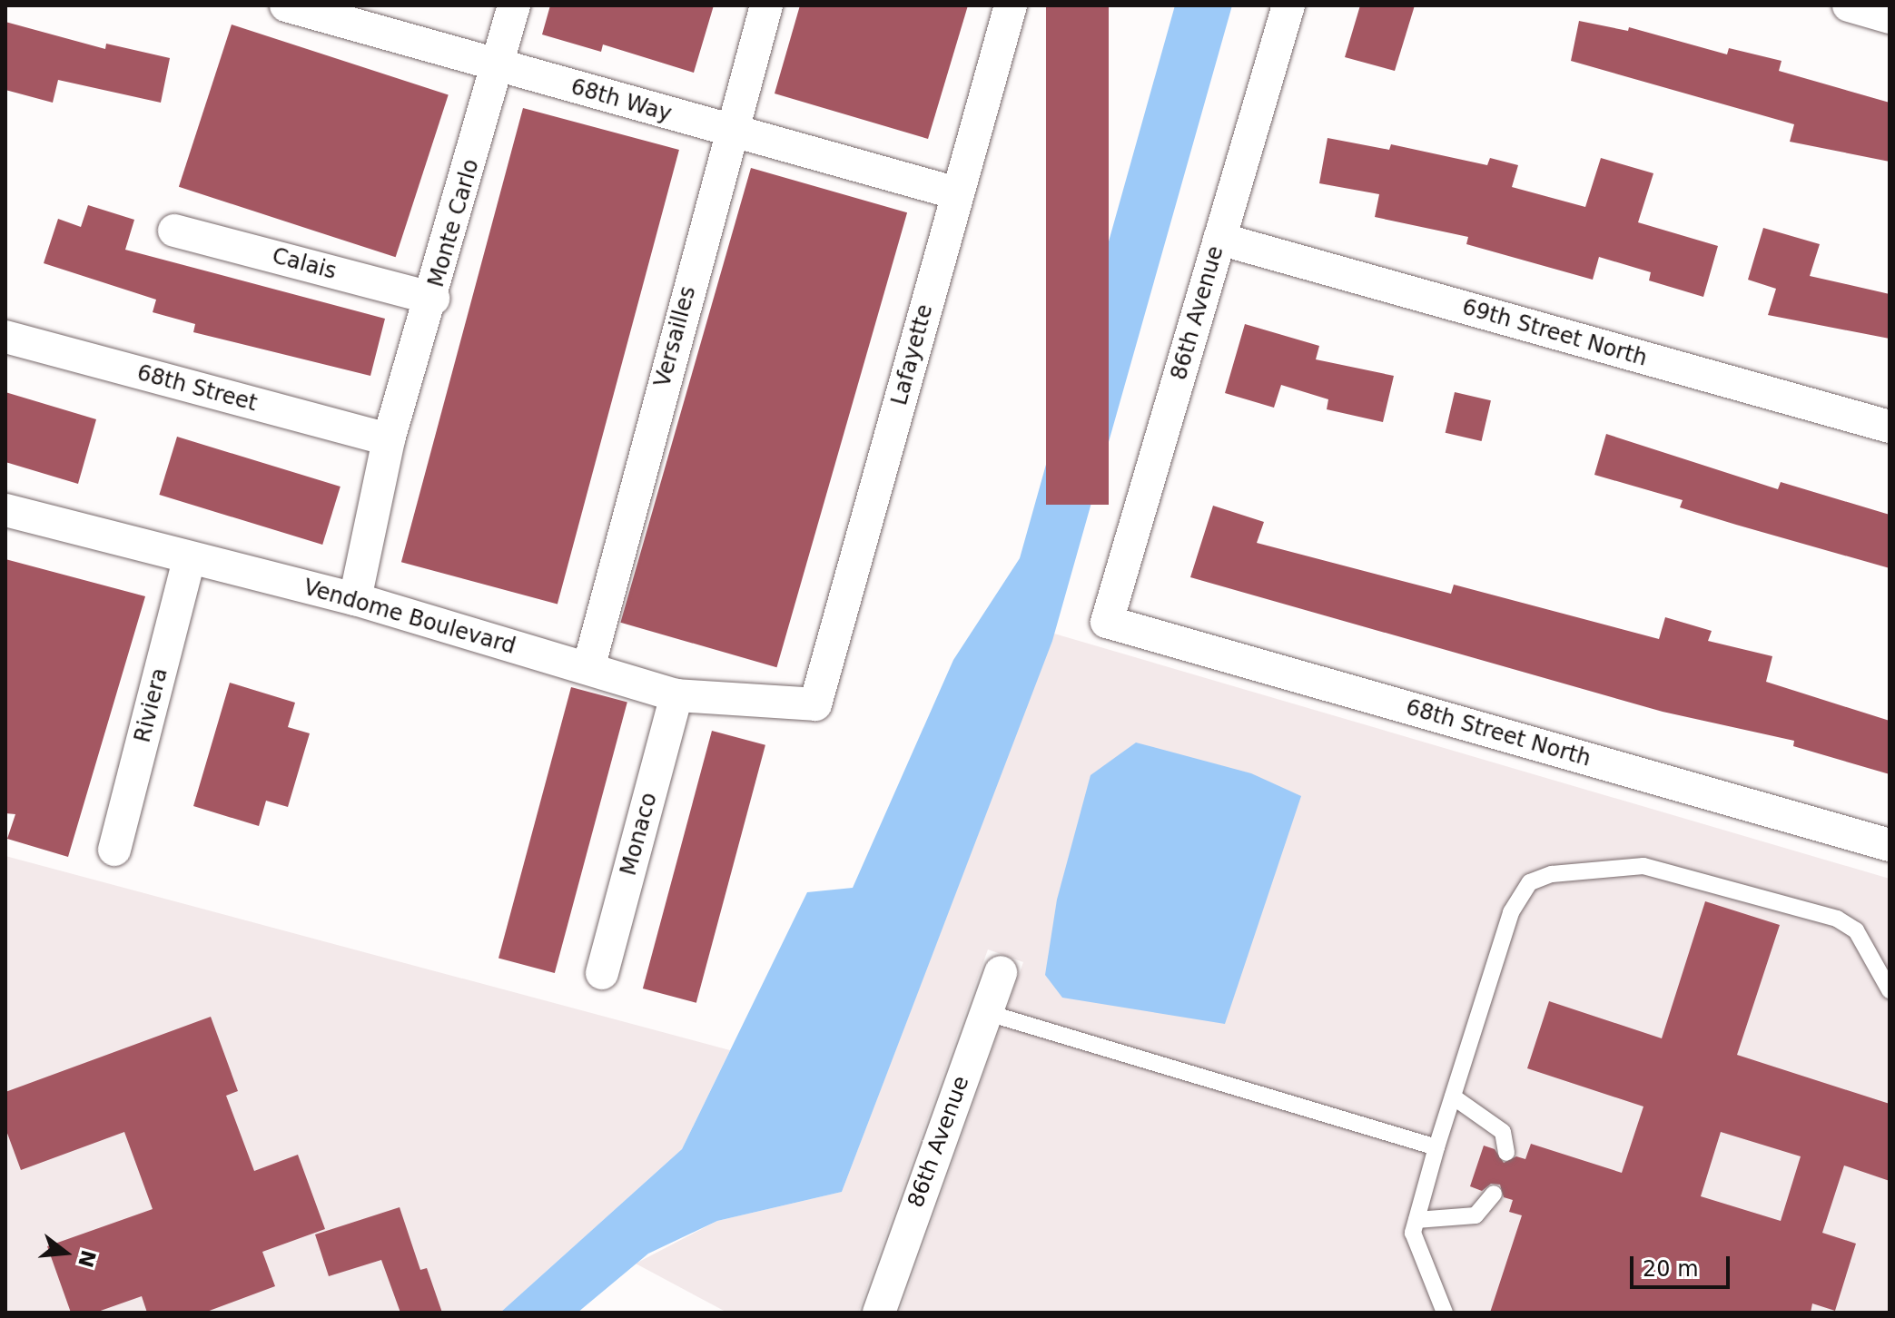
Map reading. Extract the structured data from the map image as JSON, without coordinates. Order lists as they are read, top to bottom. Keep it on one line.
{"streets":{"street":["68th Way","Monte Carlo","Calais","86th Avenue","69th Street North","Versailles","Lafayette","68th Street","Vendome Boulevard","Riviera","68th Street North","Monaco"]},"crossings":[["68th Way","Monte Carlo"],["68th Way","Versailles"],["68th Way","Lafayette"],["Monte Carlo","Calais"],["Monte Carlo","68th Street"],["86th Avenue","69th Street North"],["86th Avenue","68th Street North"],["Versailles","Vendome Boulevard"],["Lafayette","Vendome Boulevard"],["Vendome Boulevard","Riviera"],["Vendome Boulevard","Monaco"]],"scale_bar":"20 m","north":"right"}
